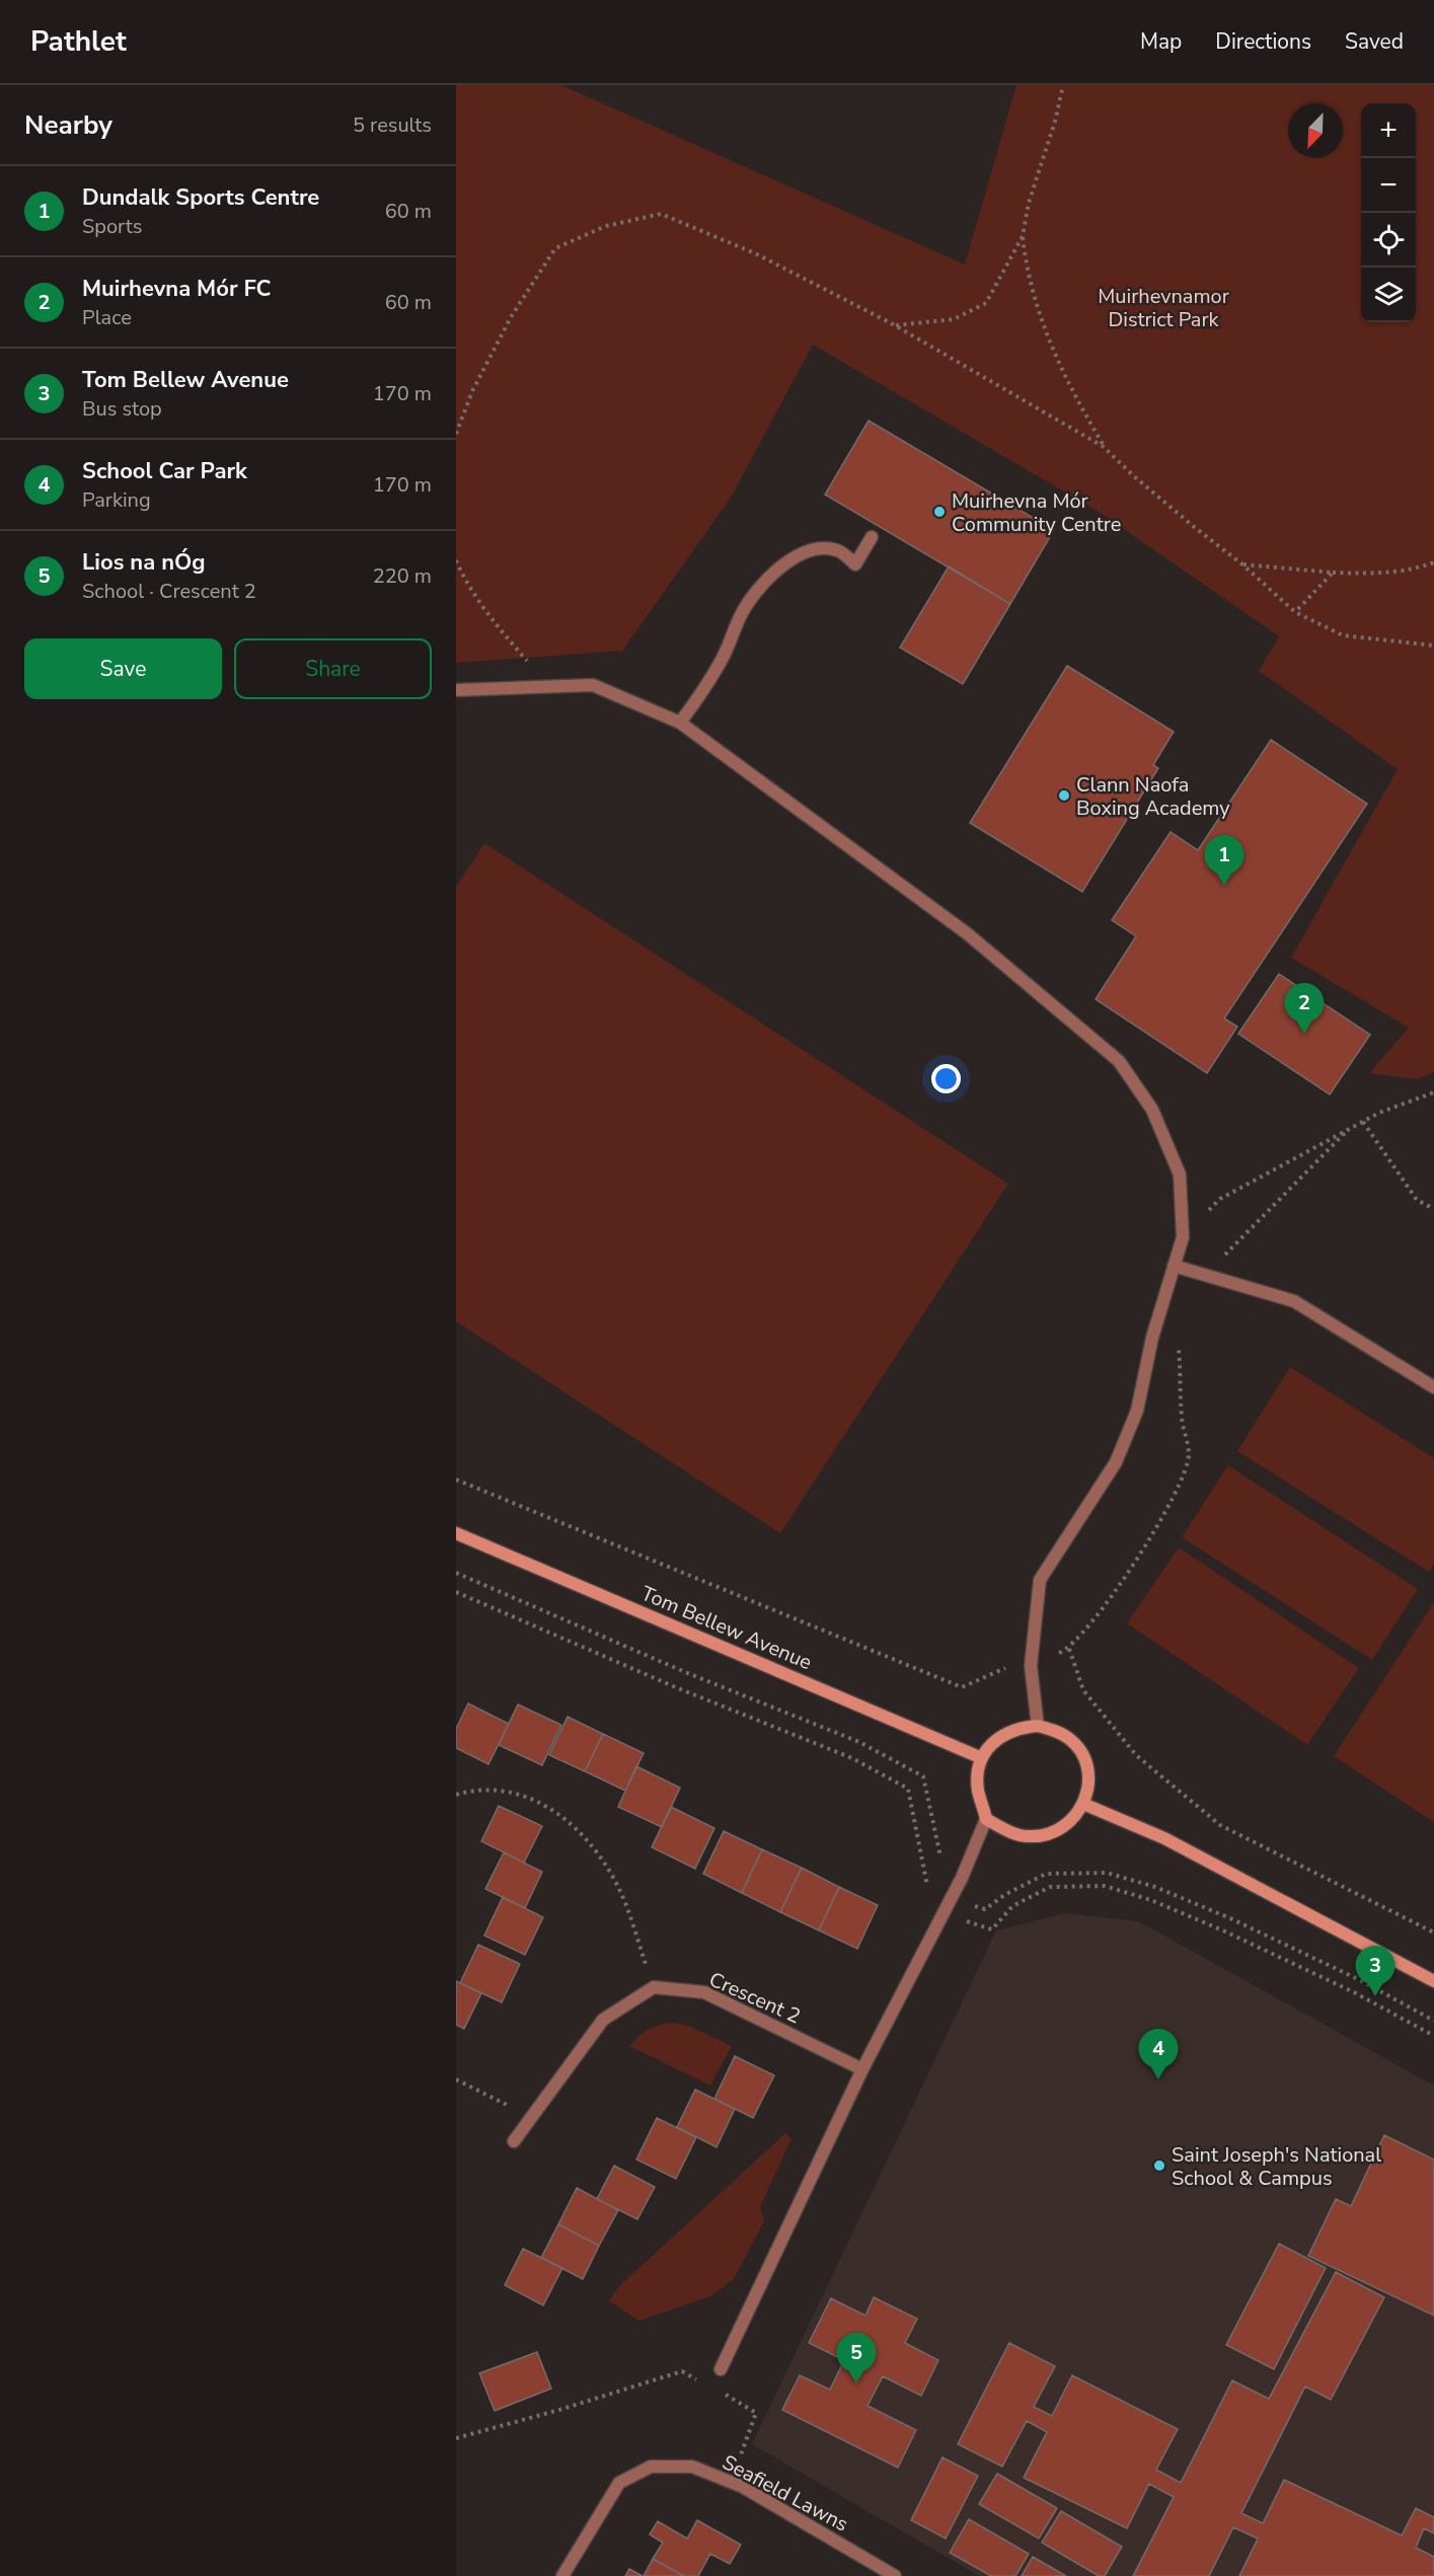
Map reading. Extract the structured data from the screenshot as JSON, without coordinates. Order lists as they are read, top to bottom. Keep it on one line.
{"streets":{"street":["Tom Bellew Avenue","Crescent 2","Seafield Lawns"]},"parks":["Muirhevnamor District Park"],"places":["Muirhevna Mór Community Centre","Clann Naofa Boxing Academy","Saint Joseph's National School & Campus"],"north":"bottom left","page":{"header":"Pathlet","nav":["Map","Directions","Saved"],"heading":["Nearby","5 results"],"map_buttons":["+","−"],"list":[{"mark":"1","name":"Dundalk Sports Centre","note":"Sports","value":"60 m"},{"mark":"2","name":"Muirhevna Mór FC","note":"Place","value":"60 m"},{"mark":"3","name":"Tom Bellew Avenue","note":"Bus stop","value":"170 m"},{"mark":"4","name":"School Car Park","note":"Parking","value":"170 m"},{"mark":"5","name":"Lios na nÓg","note":"School · Crescent 2","value":"220 m"}],"buttons":["Save","Share"],"pins":["1","2","3","4","5"]}}
